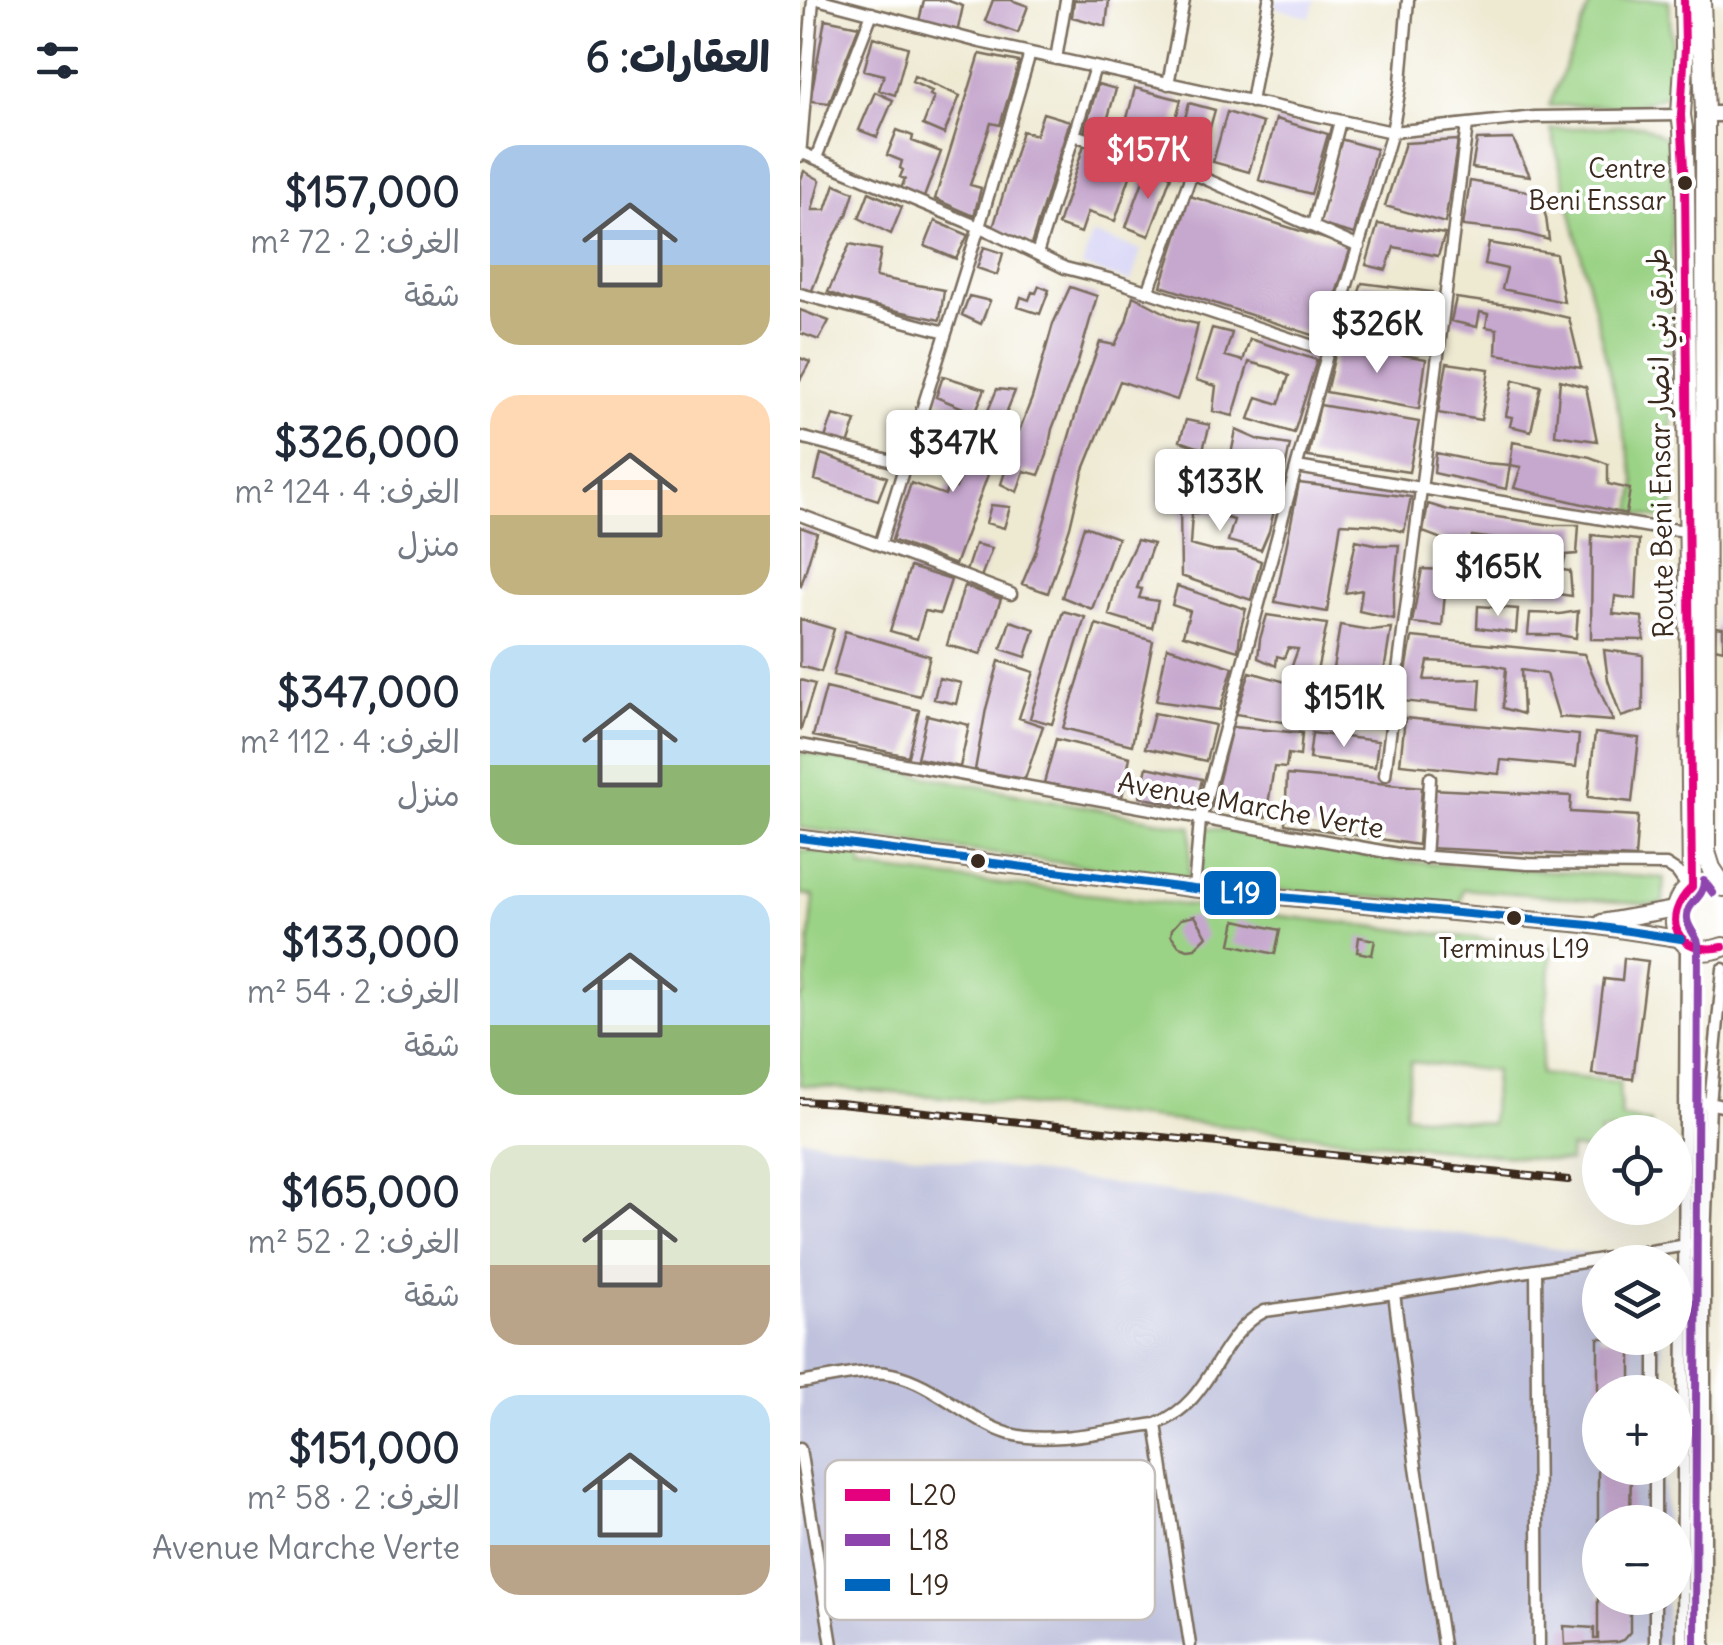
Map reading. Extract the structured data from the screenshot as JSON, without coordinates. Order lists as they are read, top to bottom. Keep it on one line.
{"streets":{"highway":["Route Beni Ensar طريق بني انصار"],"street":["Avenue Marche Verte"]},"crossings":[["Route Beni Ensar طريق بني انصار","Avenue Marche Verte"]],"places":["Centre Beni Enssar","Terminus L19"],"lines":["transit line L20","transit line L19","transit line L18"],"legend":["L20","L18","L19"],"page":{"heading":"العقارات: 6","price":["$157K","$326K","$347K","$133K","$165K","$151K"],"list":[{"name":"$157,000","note":"الغرف: 2 · 72 m² · شقة"},{"name":"$326,000","note":"الغرف: 4 · 124 m² · منزل"},{"name":"$347,000","note":"الغرف: 4 · 112 m² · منزل"},{"name":"$133,000","note":"الغرف: 2 · 54 m² · شقة"},{"name":"$165,000","note":"الغرف: 2 · 52 m² · شقة"},{"name":"$151,000","note":"الغرف: 2 · 58 m² · Avenue Marche Verte"}],"map_buttons":["+","−"]}}
